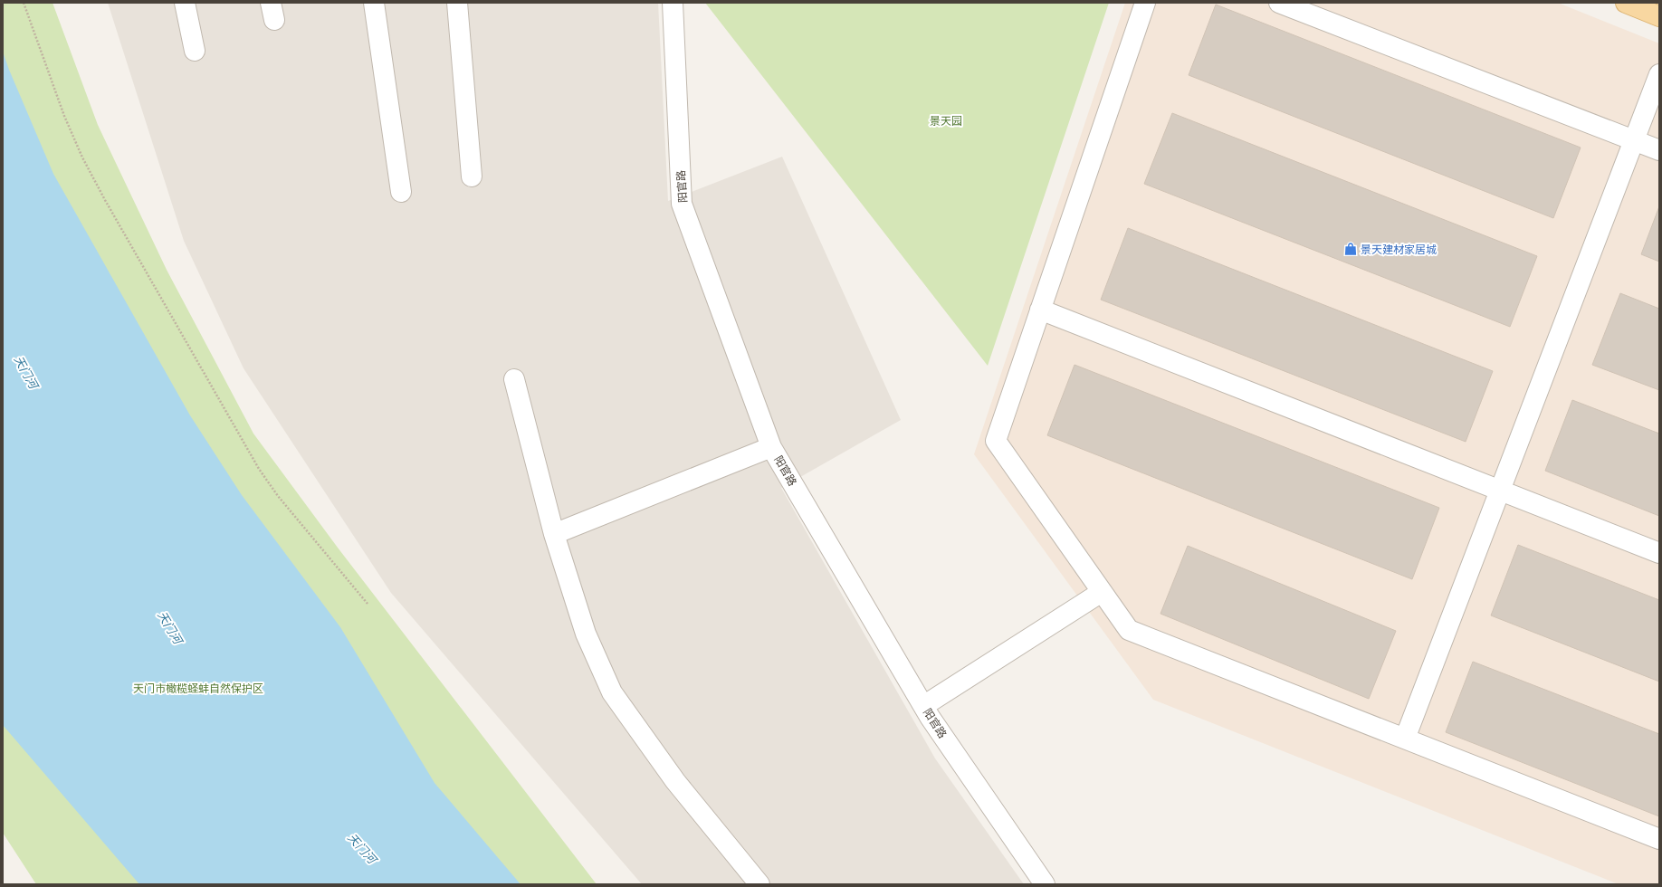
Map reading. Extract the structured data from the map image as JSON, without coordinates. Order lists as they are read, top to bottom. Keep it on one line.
{"streets":{"street":["阳官路"]},"water":["天门河"],"parks":["景天园","天门市橄榄蛏蚌自然保护区"],"places":{"shop":["景天建材家居城"]}}
